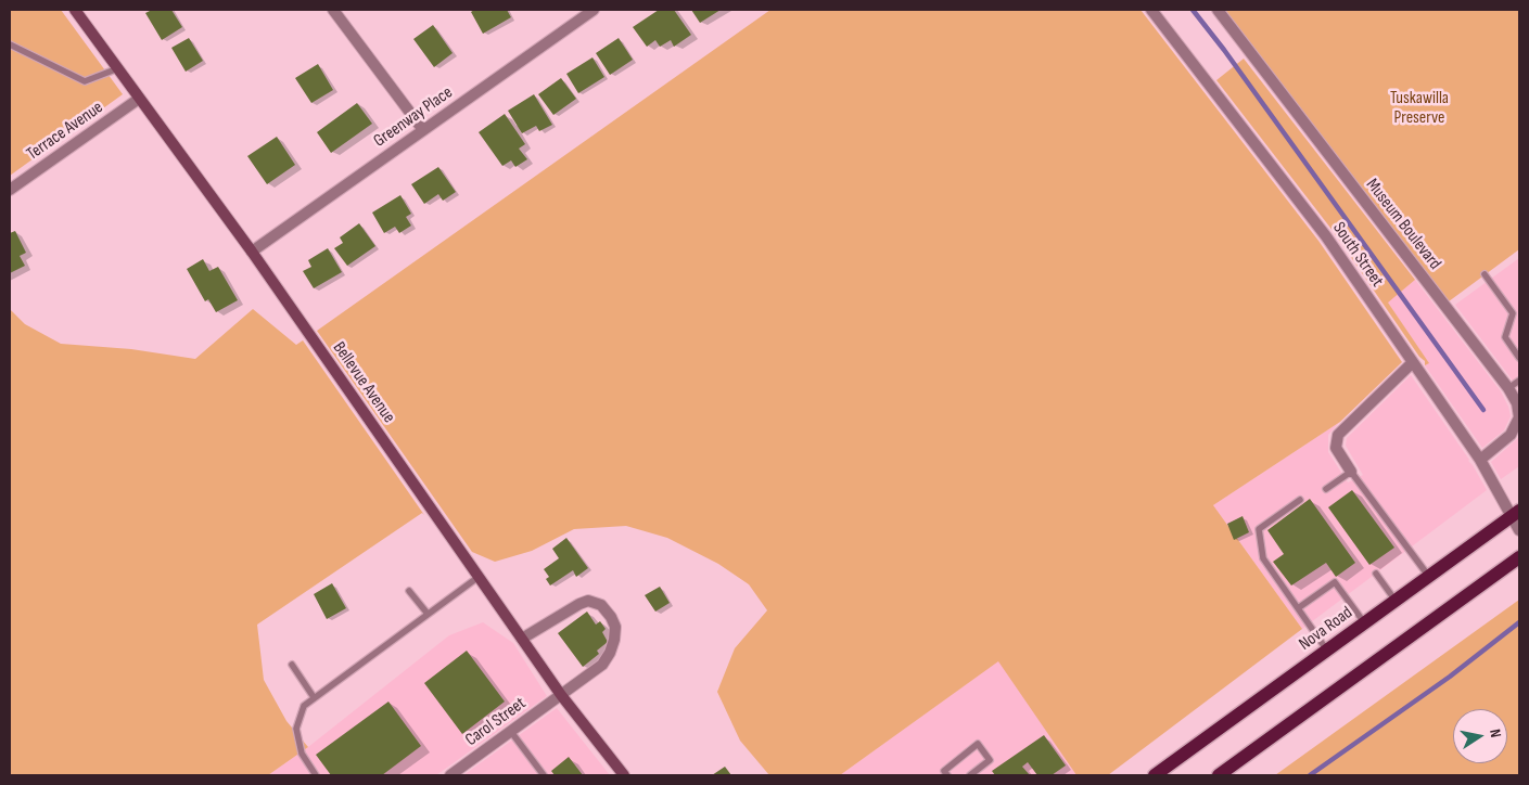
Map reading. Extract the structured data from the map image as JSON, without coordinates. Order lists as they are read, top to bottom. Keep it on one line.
{"streets":{"main road":["Nova Road"],"street":["Greenway Place","Terrace Avenue","Museum Boulevard","South Street","Bellevue Avenue","Carol Street"]},"crossings":[["Greenway Place","Bellevue Avenue"],["Terrace Avenue","Bellevue Avenue"],["Museum Boulevard","South Street"],["South Street","Nova Road"],["Bellevue Avenue","Carol Street"]],"parks":["Tuskawilla Preserve"],"north":"right"}
